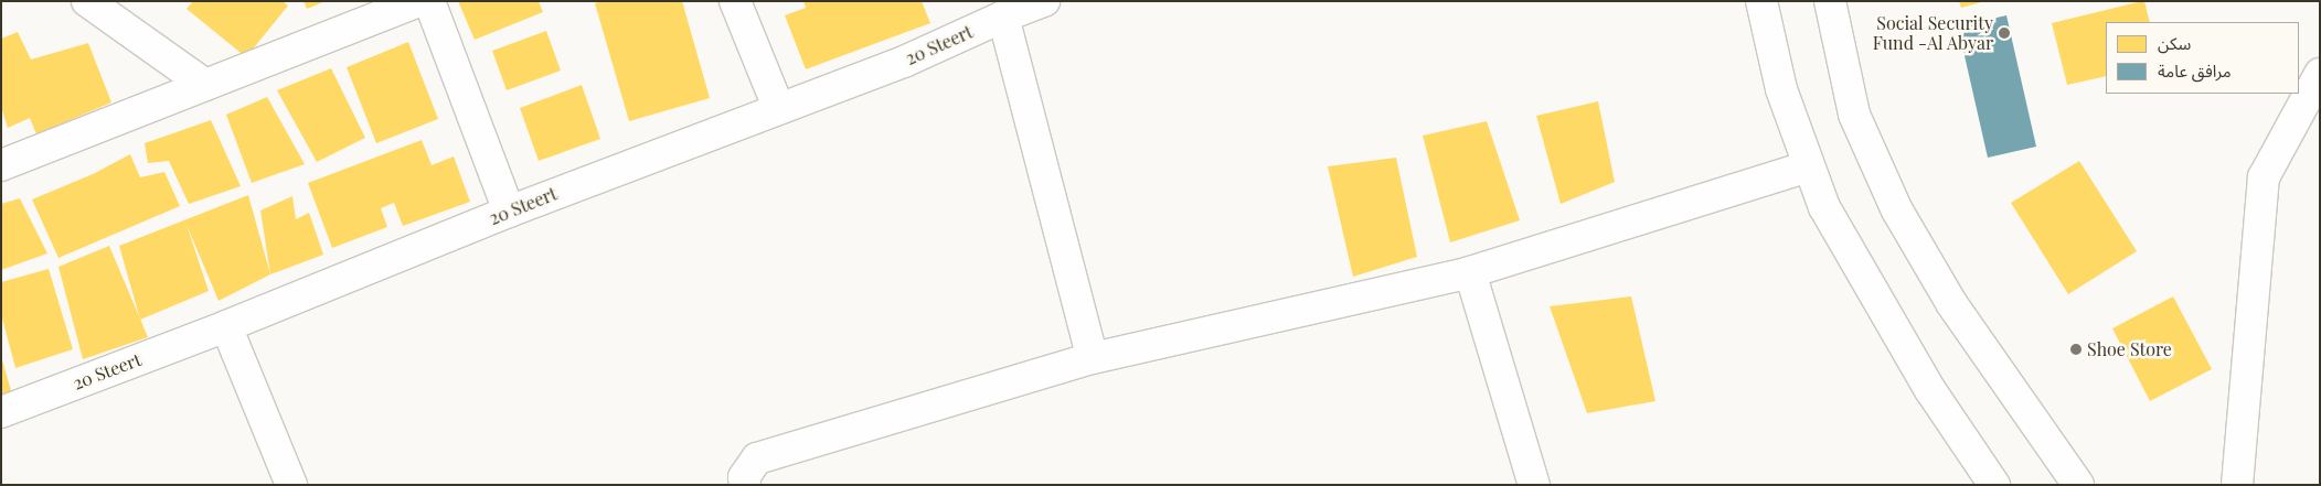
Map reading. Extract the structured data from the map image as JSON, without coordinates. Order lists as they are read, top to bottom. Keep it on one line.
{"streets":{"street":["20 Steert"]},"places":["Social Security Fund -Al Abyar","Shoe Store"],"legend":["سكن","مرافق عامة"]}
